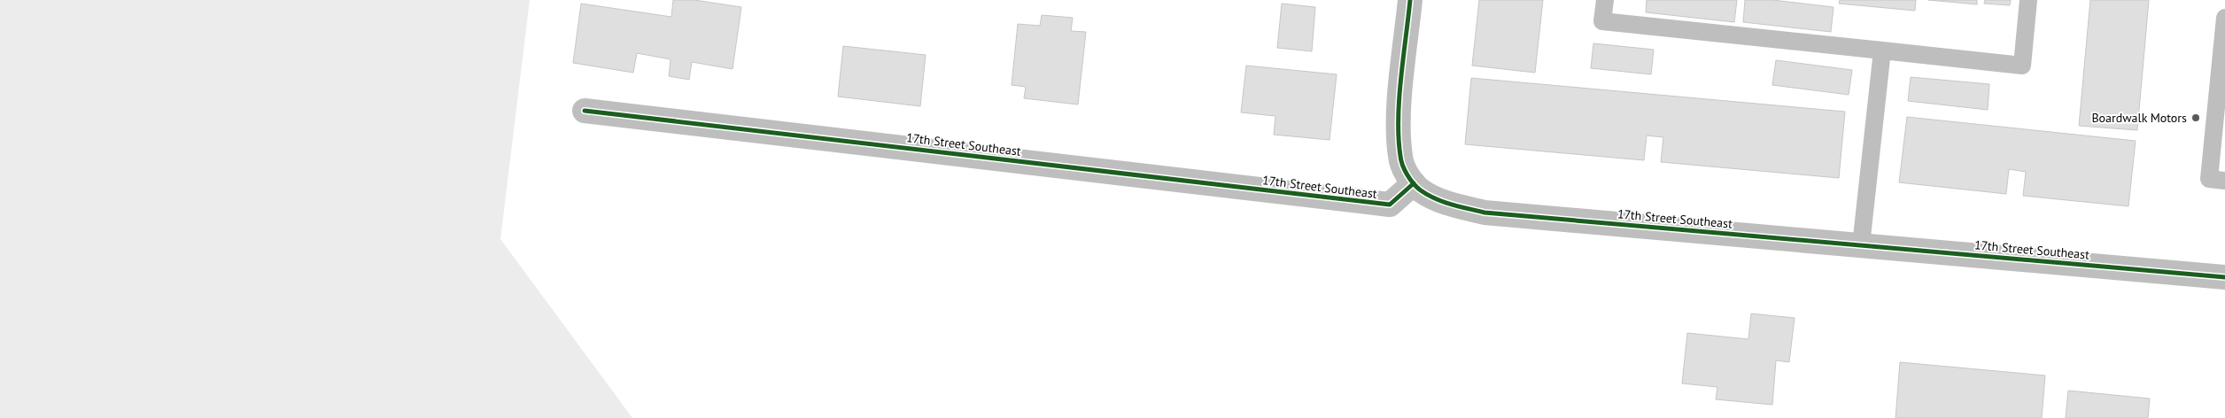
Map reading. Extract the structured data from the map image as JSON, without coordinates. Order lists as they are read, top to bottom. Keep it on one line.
{"streets":{"street":["17th Street Southeast"]},"places":["Boardwalk Motors"]}
